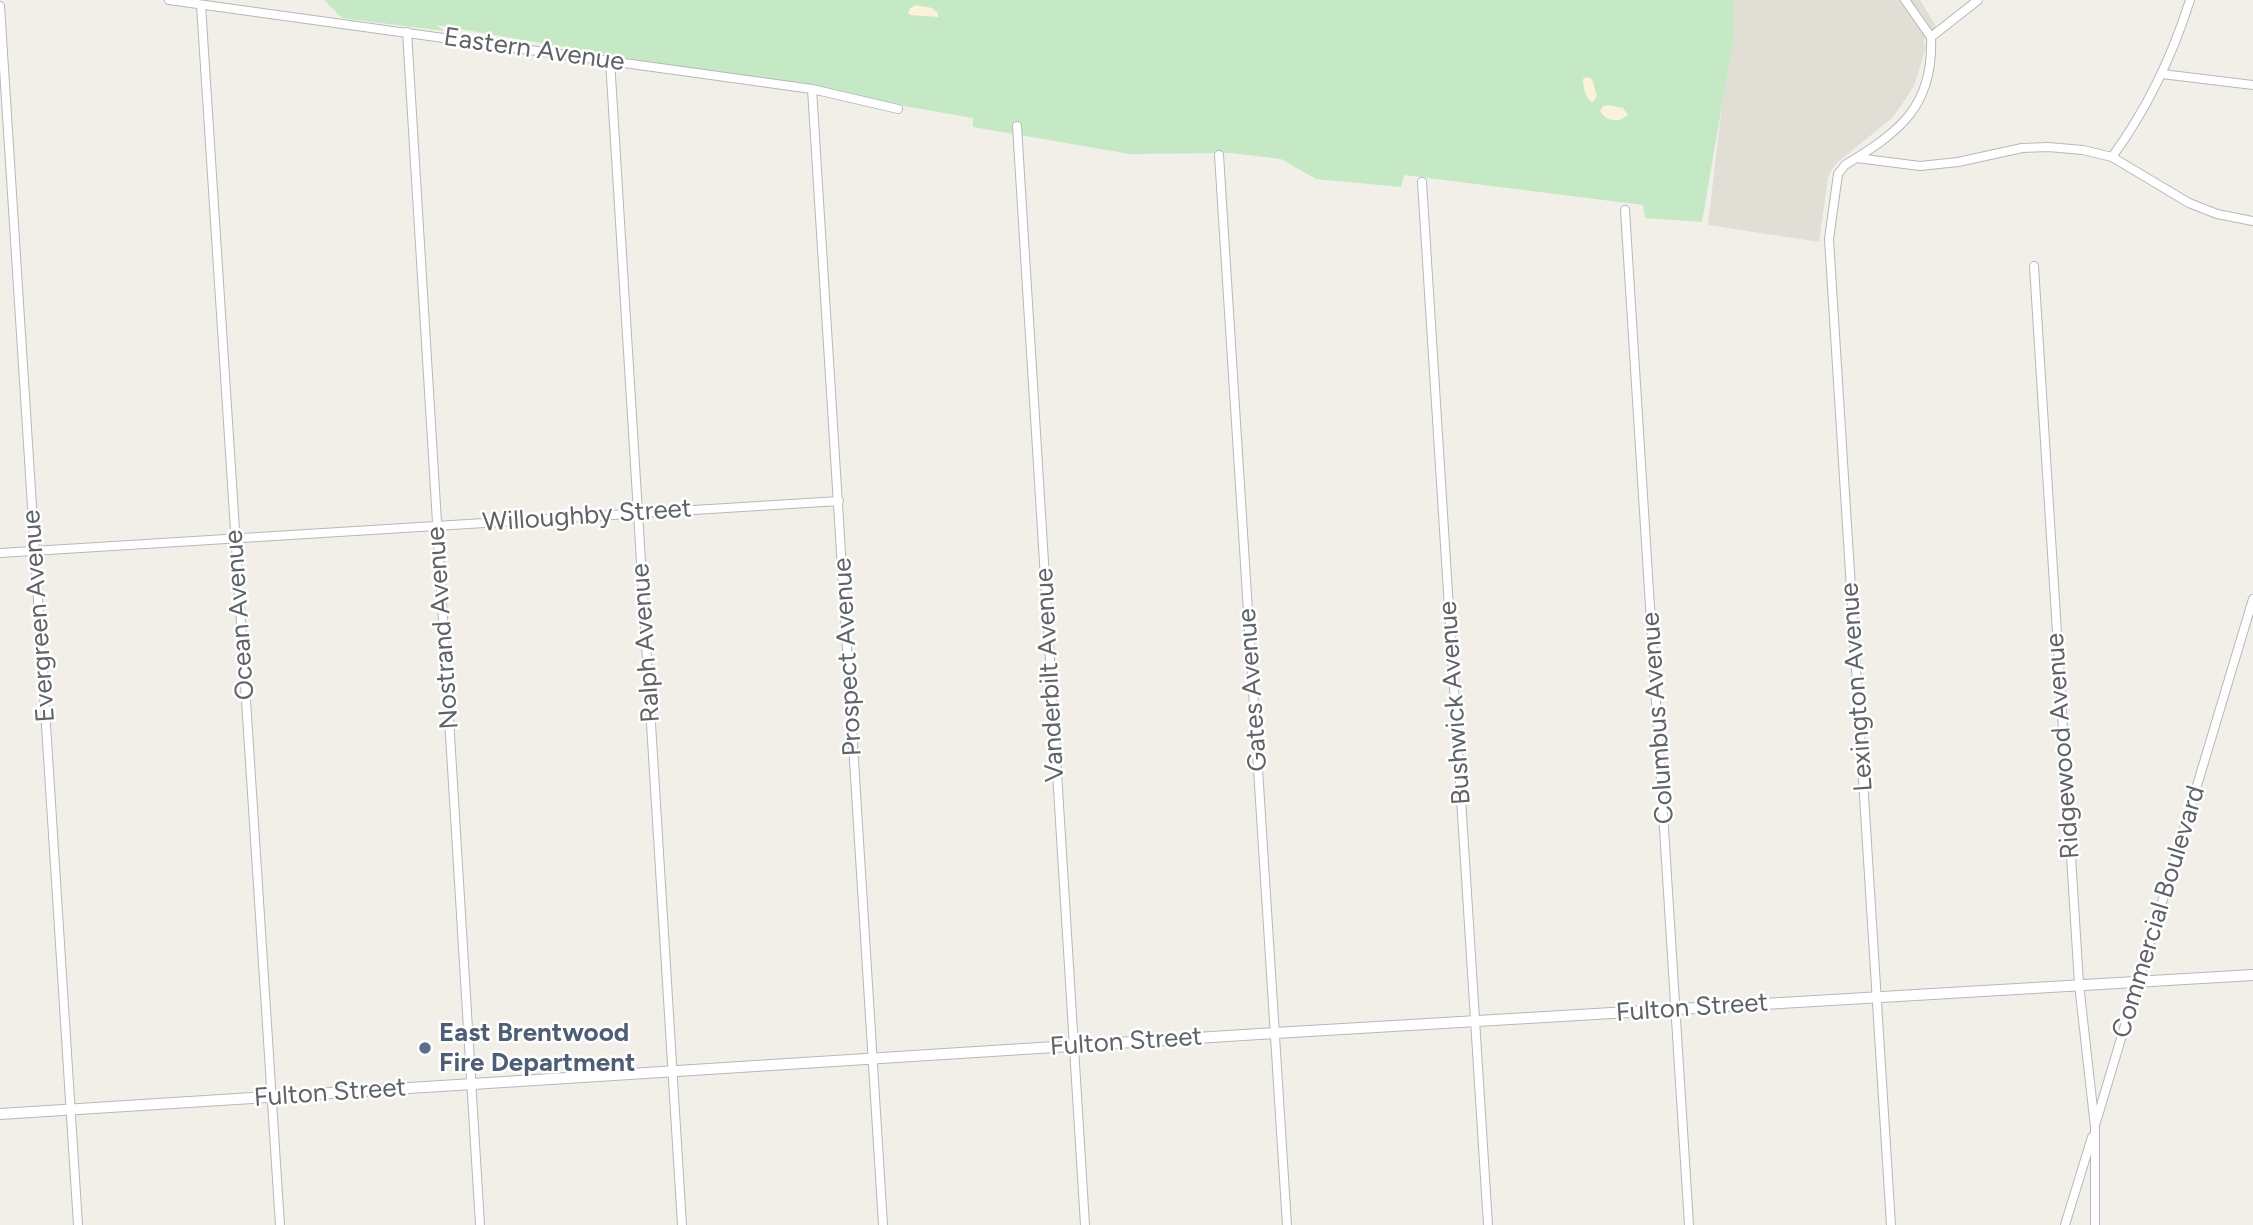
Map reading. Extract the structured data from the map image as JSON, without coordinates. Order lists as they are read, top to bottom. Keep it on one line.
{"streets":{"street":["Eastern Avenue","Willoughby Street","Ocean Avenue","Evergreen Avenue","Nostrand Avenue","Ralph Avenue","Prospect Avenue","Vanderbilt Avenue","Lexington Avenue","Gates Avenue","Bushwick Avenue","Columbus Avenue","Ridgewood Avenue","Commercial Boulevard","Fulton Street"]},"crossings":[["Eastern Avenue","Ocean Avenue"],["Eastern Avenue","Nostrand Avenue"],["Eastern Avenue","Ralph Avenue"],["Eastern Avenue","Prospect Avenue"],["Willoughby Street","Ocean Avenue"],["Willoughby Street","Evergreen Avenue"],["Willoughby Street","Nostrand Avenue"],["Willoughby Street","Ralph Avenue"],["Willoughby Street","Prospect Avenue"],["Ocean Avenue","Fulton Street"],["Evergreen Avenue","Fulton Street"],["Nostrand Avenue","Fulton Street"],["Ralph Avenue","Fulton Street"],["Prospect Avenue","Fulton Street"],["Vanderbilt Avenue","Fulton Street"],["Lexington Avenue","Fulton Street"],["Gates Avenue","Fulton Street"],["Bushwick Avenue","Fulton Street"],["Columbus Avenue","Fulton Street"],["Ridgewood Avenue","Commercial Boulevard"],["Ridgewood Avenue","Fulton Street"],["Commercial Boulevard","Fulton Street"]],"places":["East Brentwood Fire Department"]}
